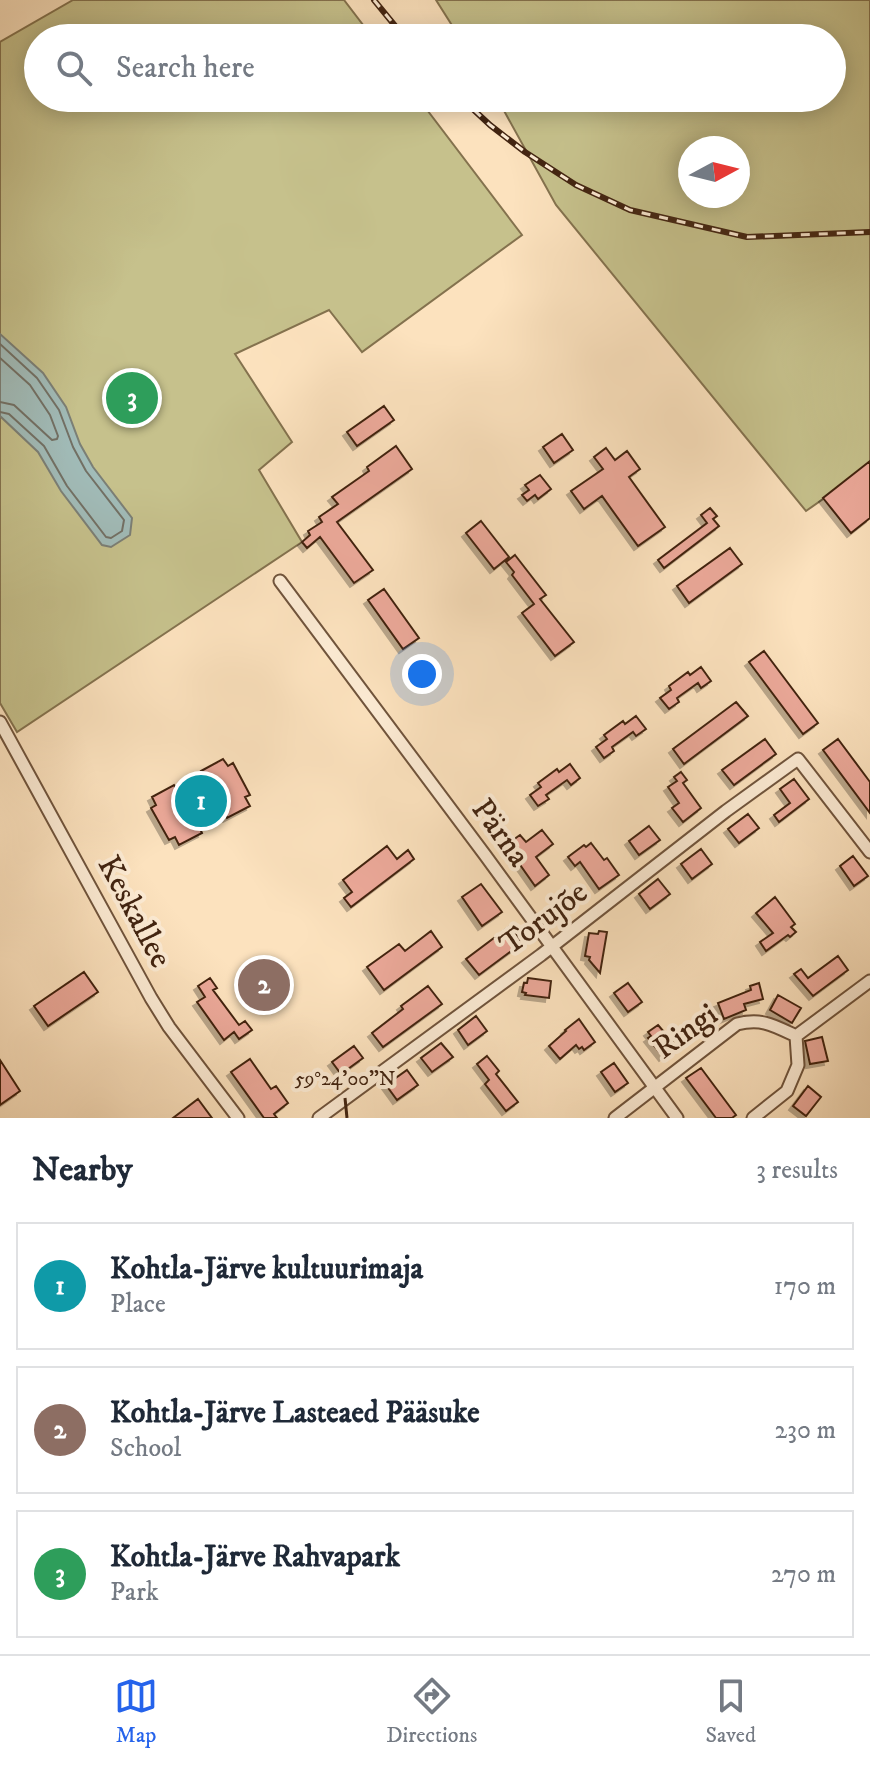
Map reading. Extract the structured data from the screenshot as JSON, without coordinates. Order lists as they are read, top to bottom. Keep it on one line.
{"streets":{"street":["Pärna","Keskallee","Torujõe","Ringi"]},"crossings":[["Pärna","Torujõe"],["Pärna","Ringi"]],"north":"right","page":{"search":"Search here","pins":["3","1","2"],"heading":["Nearby","3 results"],"list":[{"mark":"1","name":"Kohtla-Järve kultuurimaja","note":"Place","value":"170 m"},{"mark":"2","name":"Kohtla-Järve Lasteaed Pääsuke","note":"School","value":"230 m"},{"mark":"3","name":"Kohtla-Järve Rahvapark","note":"Park","value":"270 m"}],"nav":["Map","Directions","Saved"]},"coordinates":["59°24'00\"N"]}
